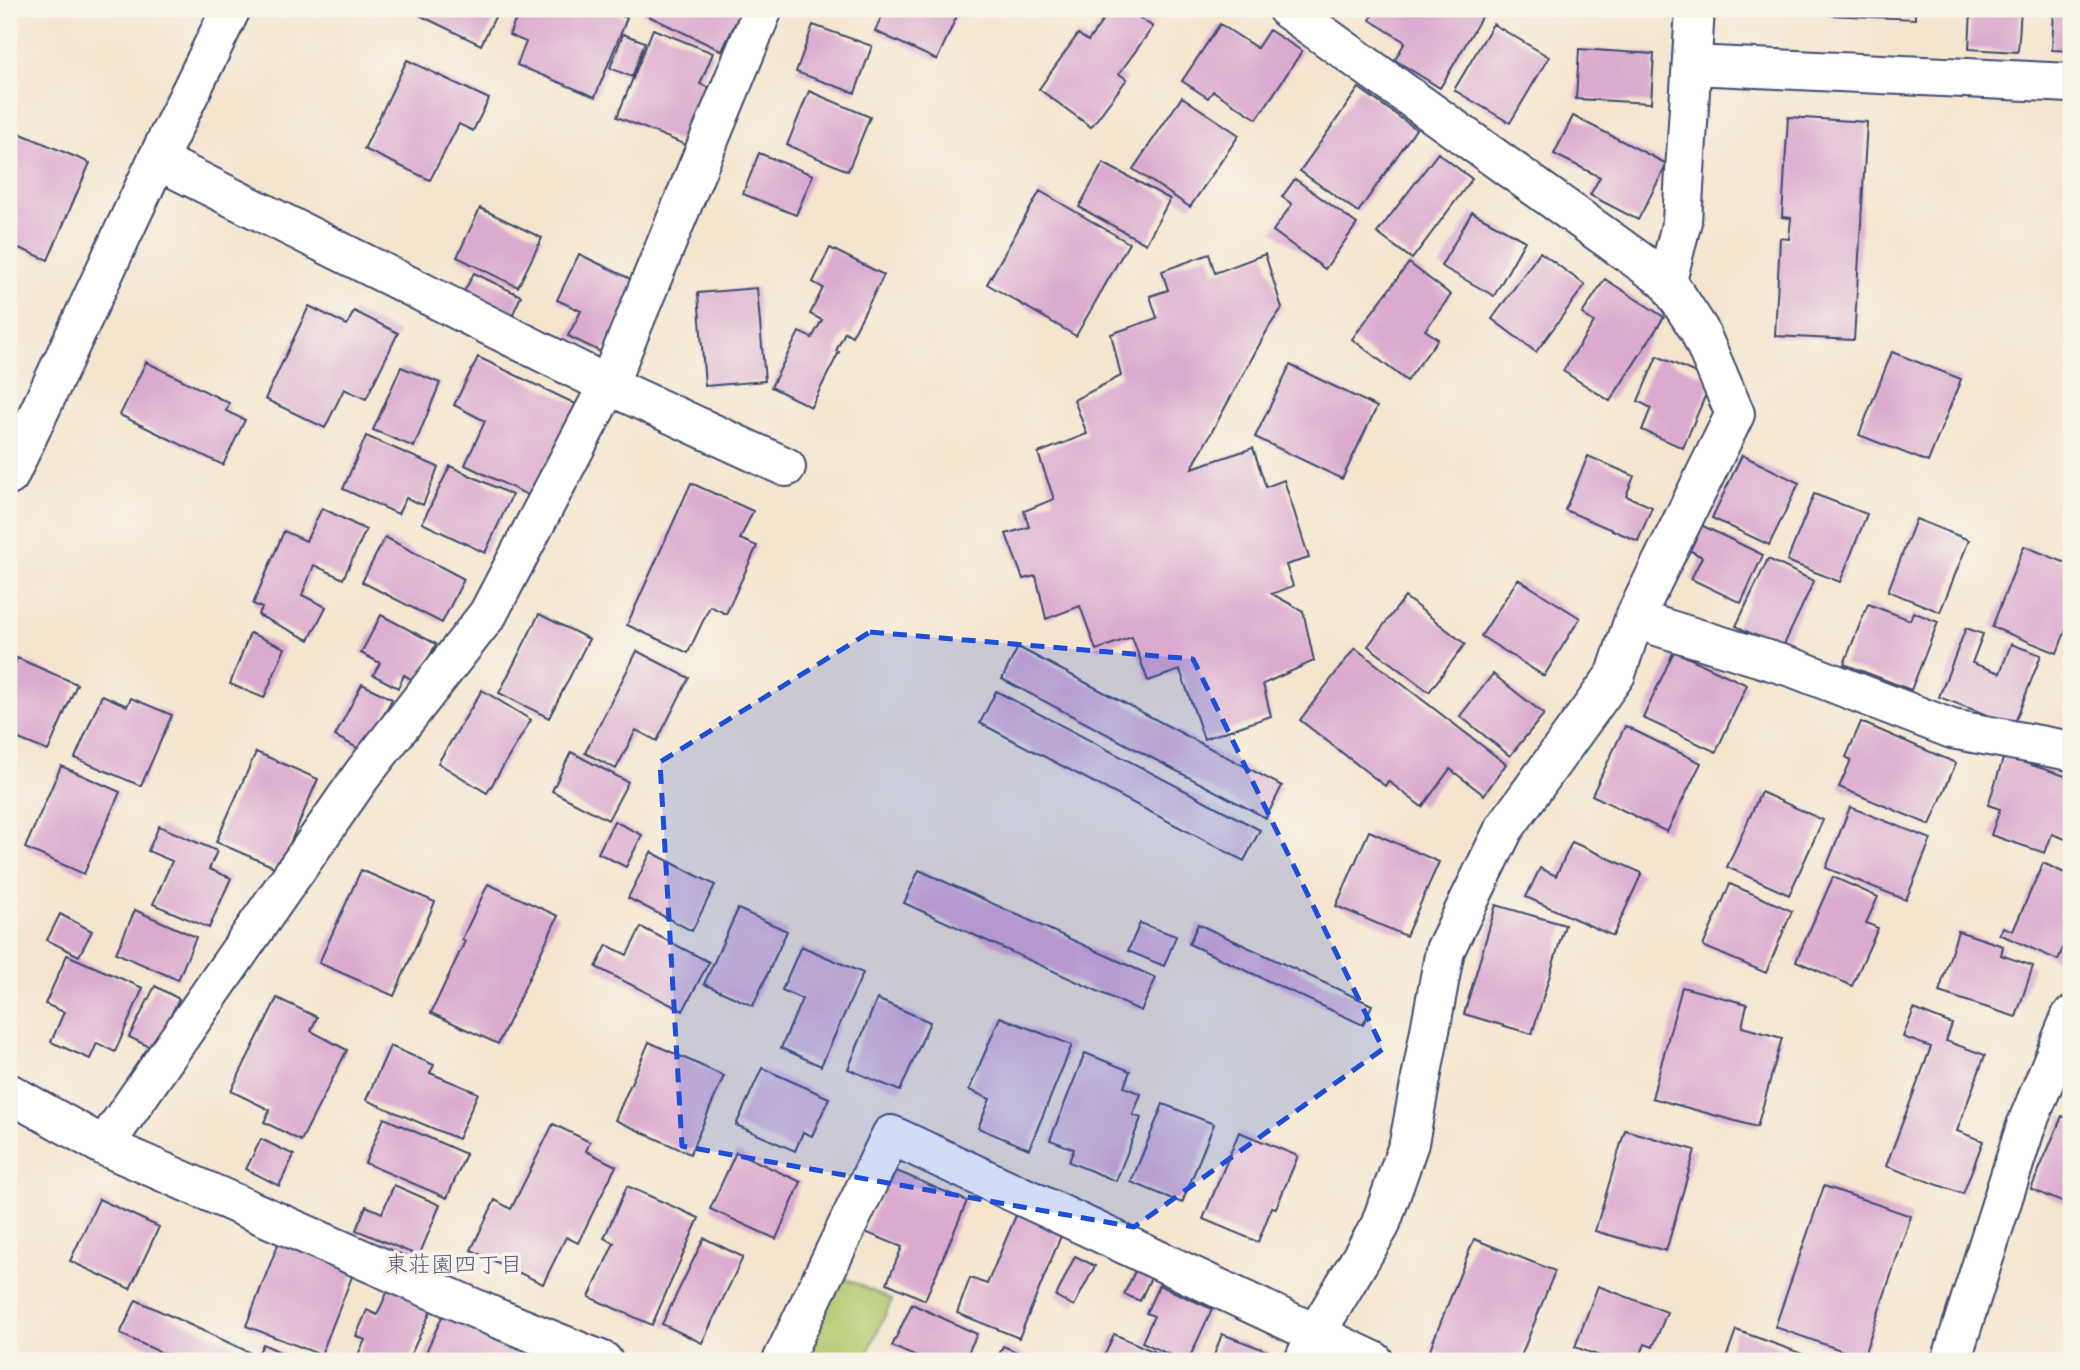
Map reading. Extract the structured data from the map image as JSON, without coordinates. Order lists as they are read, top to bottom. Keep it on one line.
{"districts":["東荘園四丁目"]}
